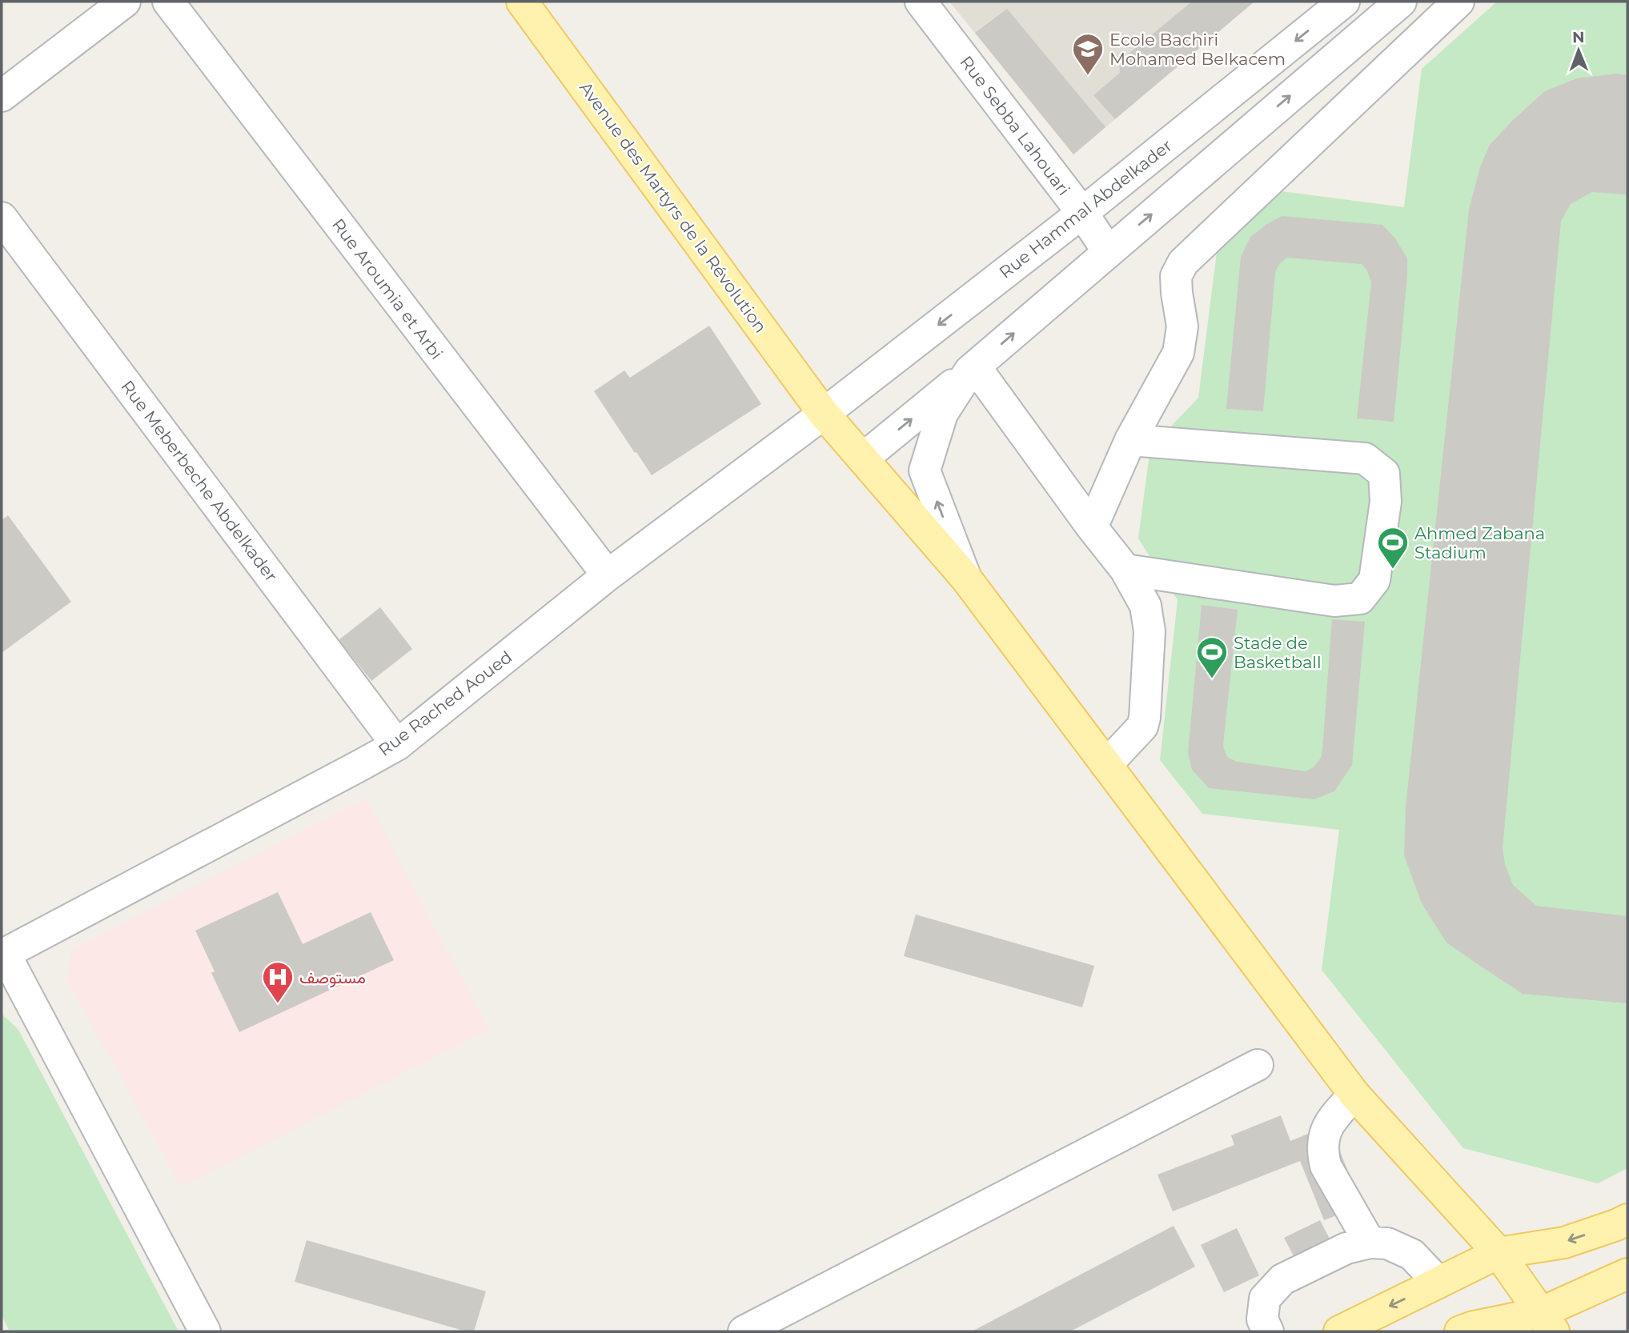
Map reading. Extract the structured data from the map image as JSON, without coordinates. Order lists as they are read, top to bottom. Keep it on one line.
{"streets":{"main road":["Avenue des Martyrs de la Révolution"],"street":["Rue Sebba Lahouari","Rue Hammal Abdelkader","Rue Aroumia et Arbi","Rue Meberbeche Abdelkader","Rue Rached Aoued"]},"crossings":[["Rue Sebba Lahouari","Rue Hammal Abdelkader"],["Avenue des Martyrs de la Révolution","Rue Hammal Abdelkader"],["Avenue des Martyrs de la Révolution","Rue Rached Aoued"],["Rue Hammal Abdelkader","Rue Rached Aoued"],["Rue Aroumia et Arbi","Rue Rached Aoued"],["Rue Meberbeche Abdelkader","Rue Rached Aoued"]],"places":{"school or university":["Ecole Bachiri Mohamed Belkacem"],"sports":["Ahmed Zabana Stadium","Stade de Basketball"],"hospital":["مستوصف"]},"north":"top"}
